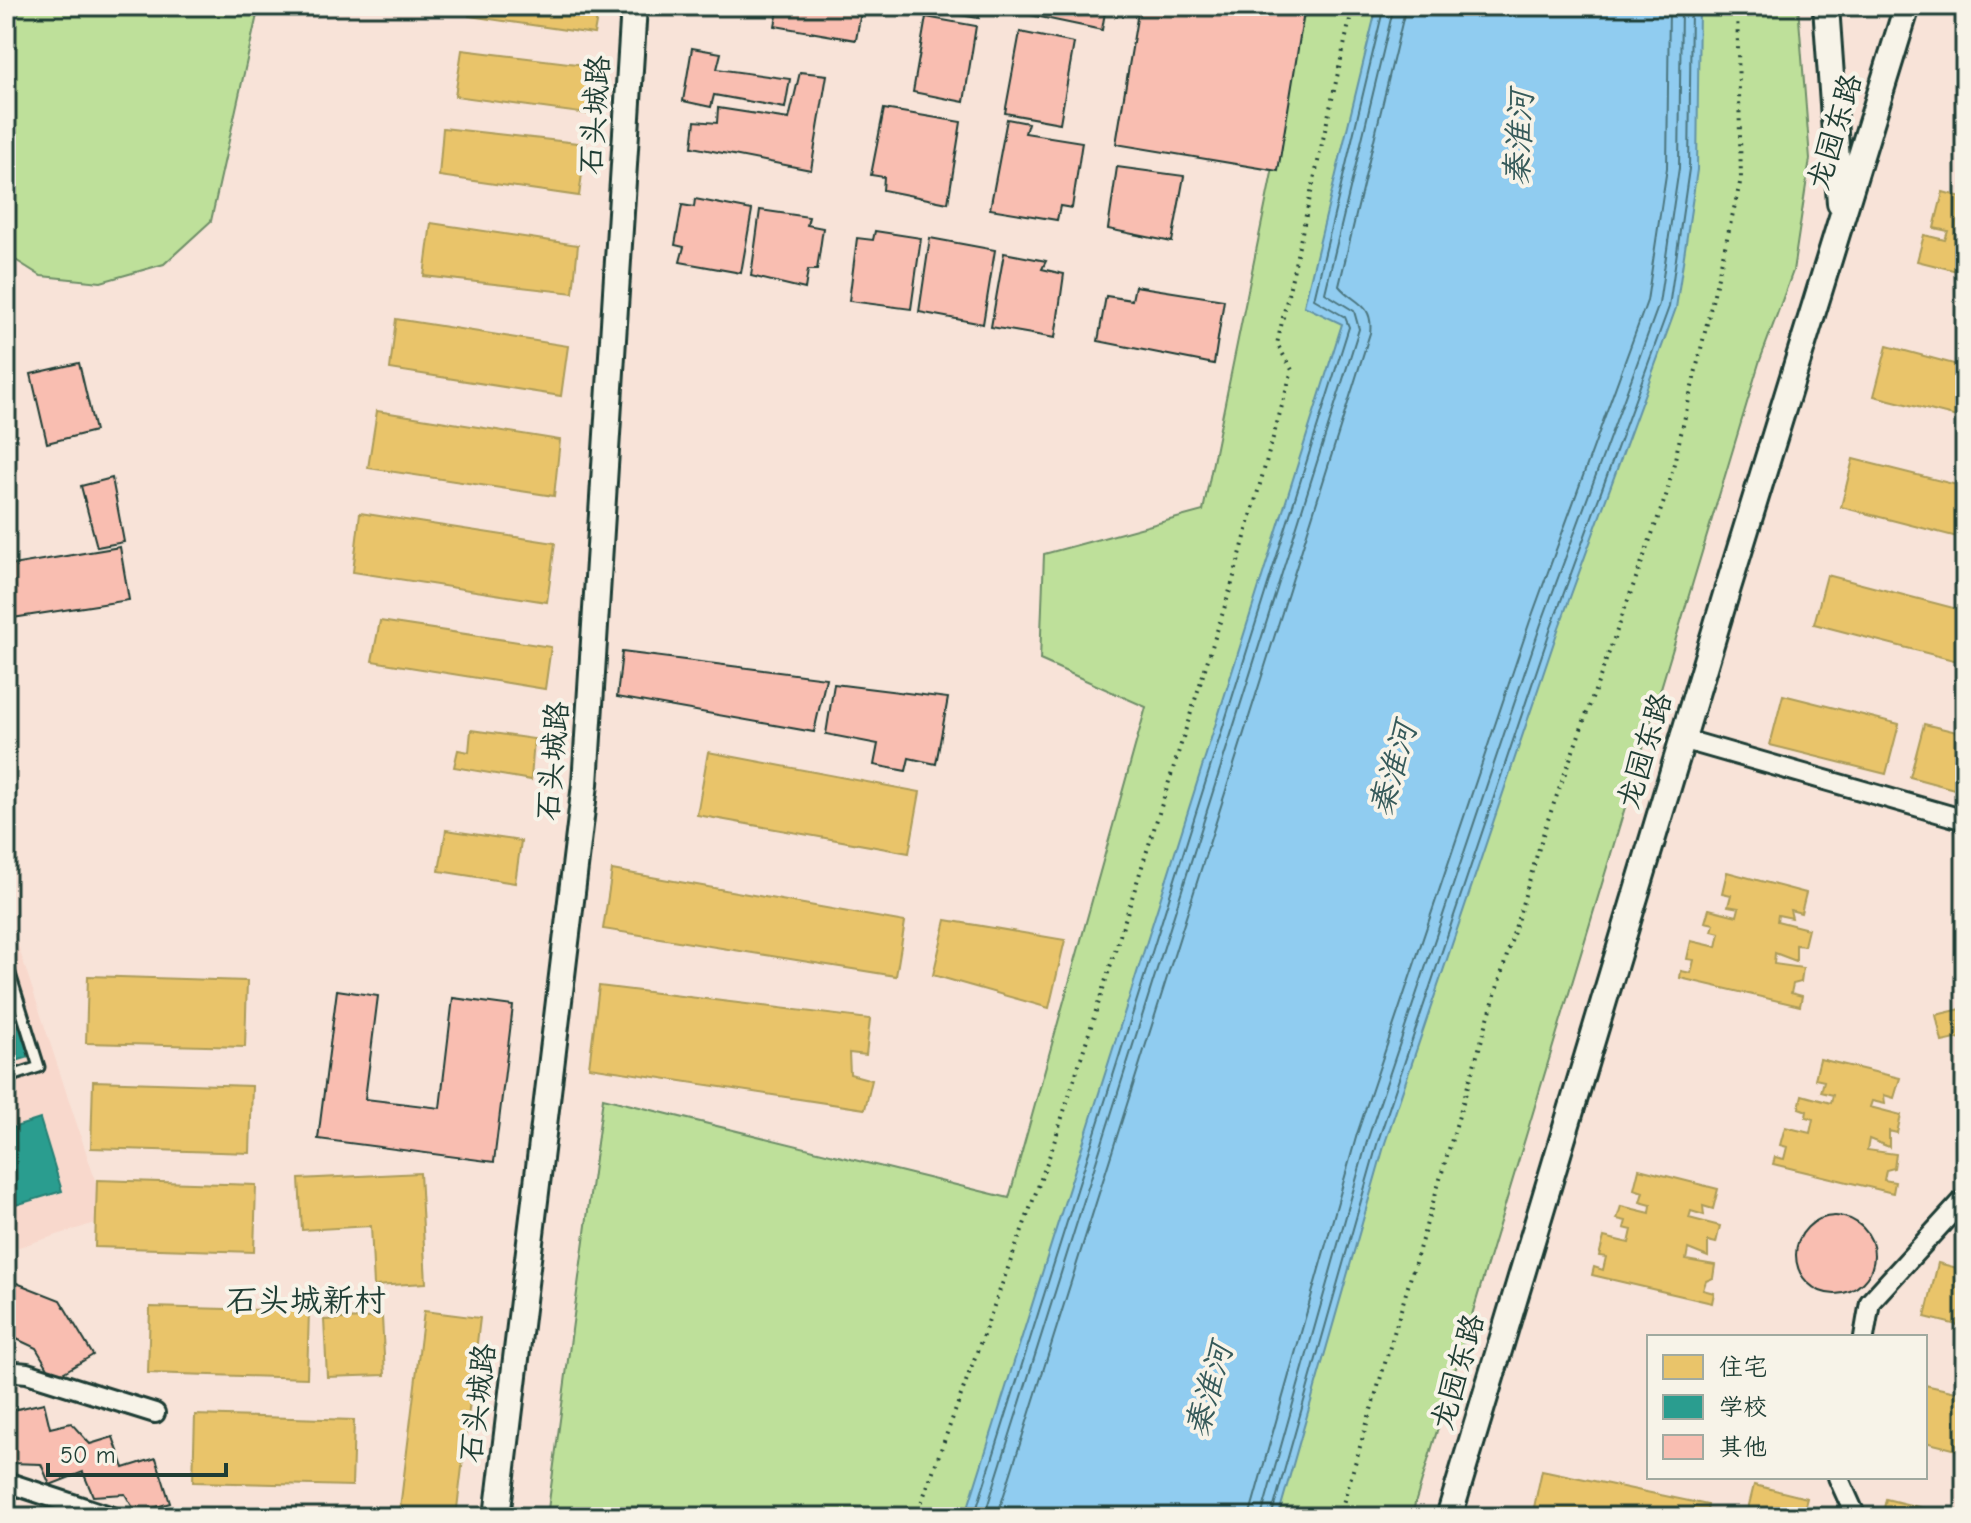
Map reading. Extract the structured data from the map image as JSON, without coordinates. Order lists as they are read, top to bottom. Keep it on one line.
{"streets":{"street":["石头城路","龙园东路"]},"districts":["石头城新村"],"water":["秦淮河"],"legend":["住宅","学校","其他"],"scale_bar":"50 m"}
